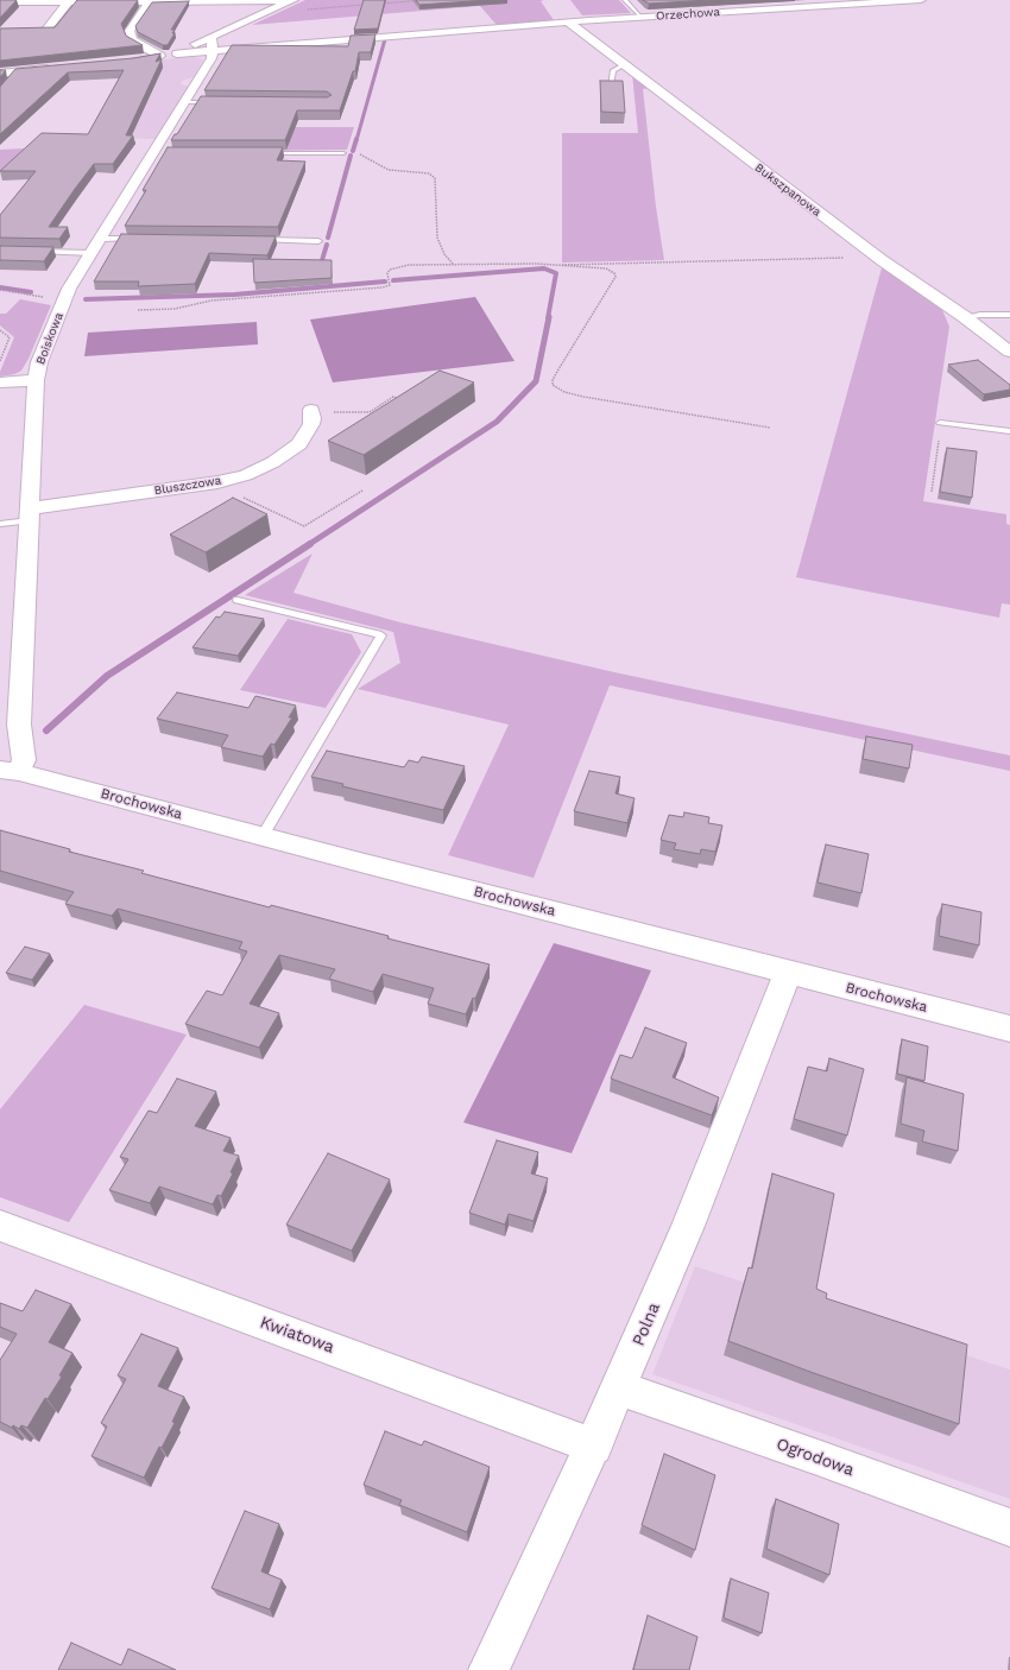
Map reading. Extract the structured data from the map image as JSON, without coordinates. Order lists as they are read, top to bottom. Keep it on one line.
{"streets":{"street":["Orzechowa","Bukszpanowa","Boiskowa","Bluszczowa","Brochowska","Polna","Kwiatowa","Ogrodowa"]},"crossings":[["Orzechowa","Bukszpanowa"],["Orzechowa","Boiskowa"],["Boiskowa","Bluszczowa"],["Boiskowa","Brochowska"],["Brochowska","Polna"],["Polna","Kwiatowa"],["Polna","Ogrodowa"]]}
